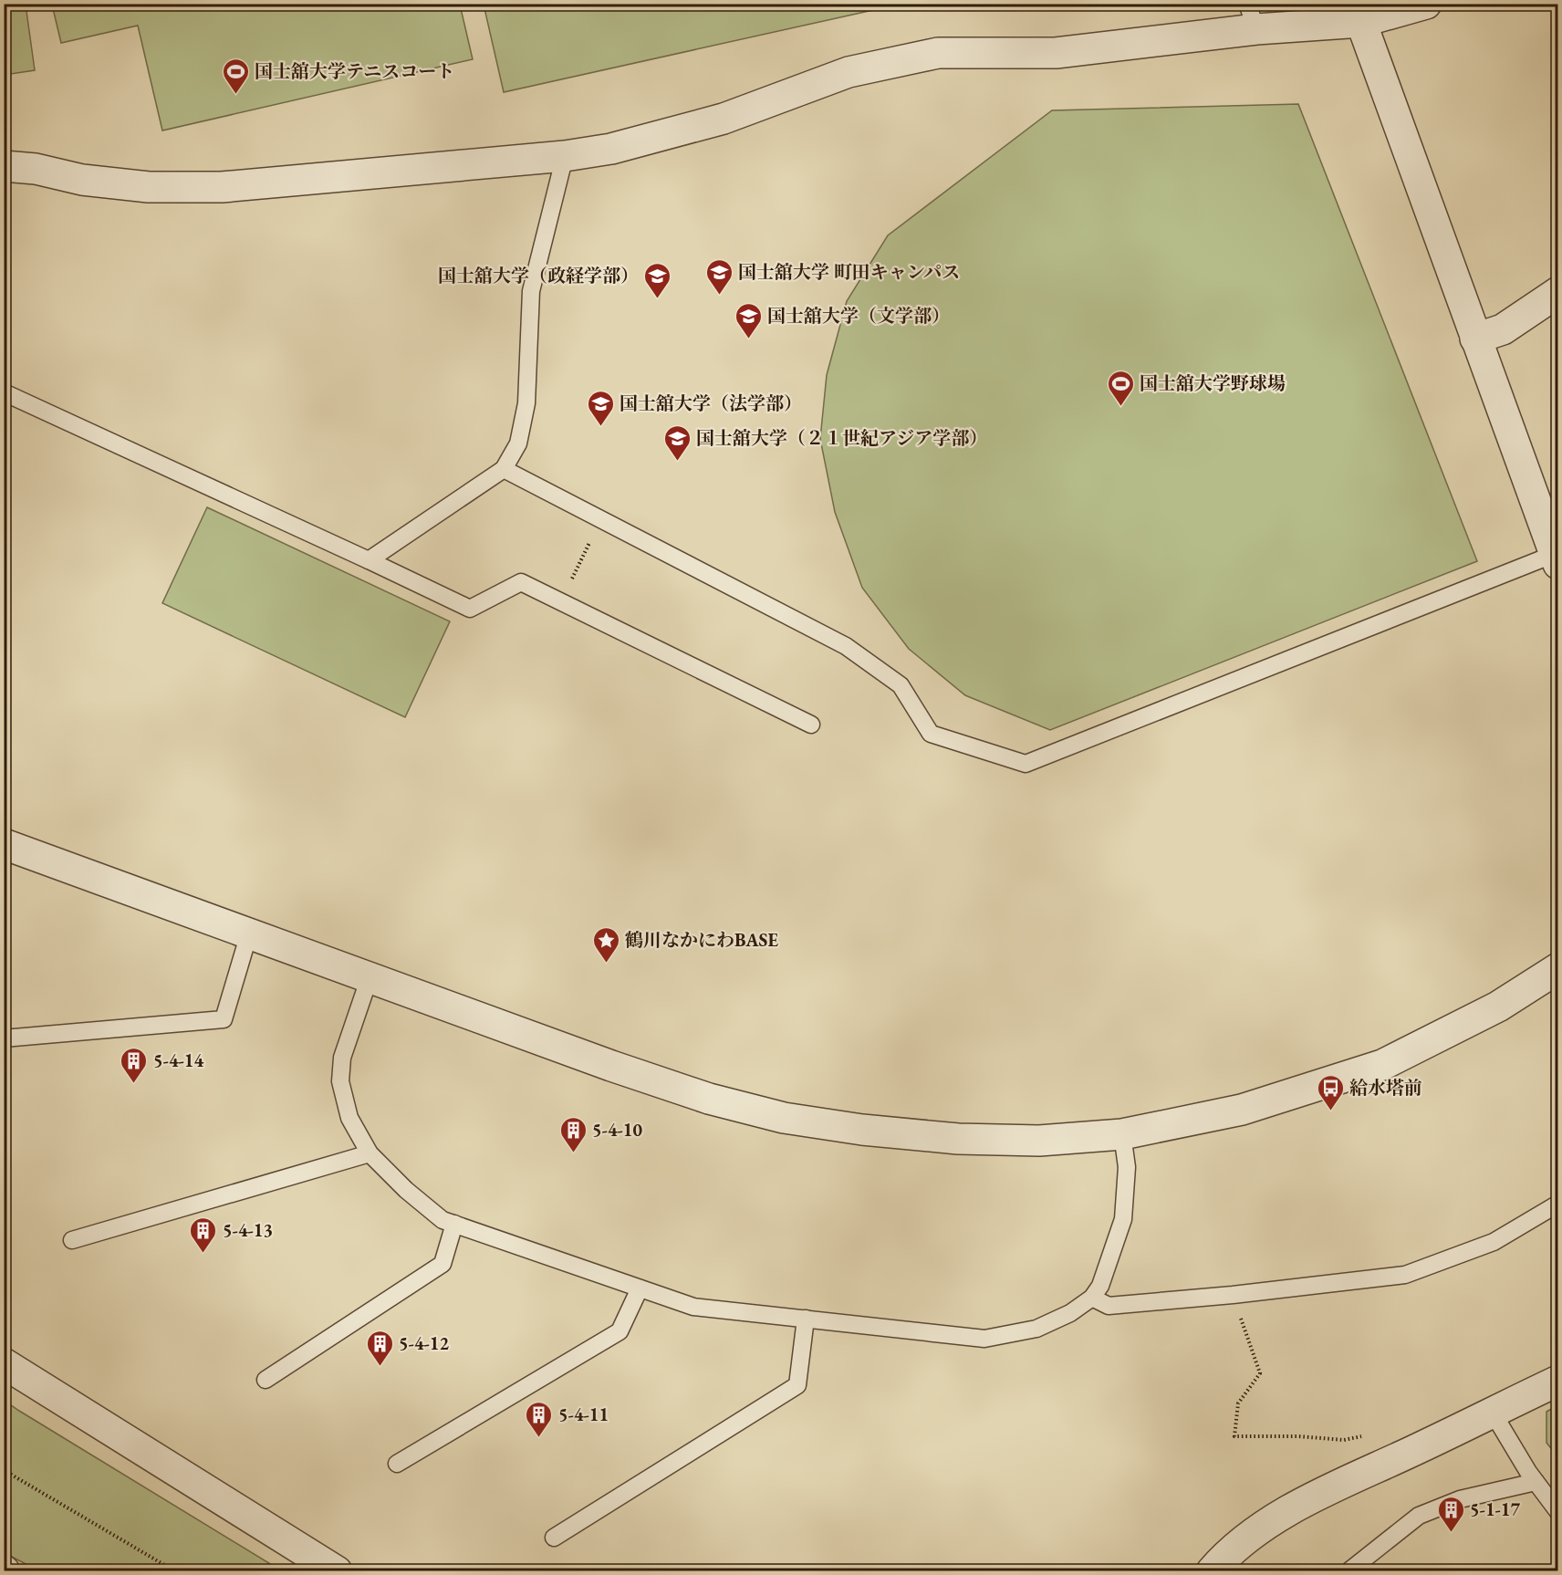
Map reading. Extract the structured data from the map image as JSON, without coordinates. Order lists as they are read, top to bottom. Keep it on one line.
{"places":{"sports":["国士舘大学テニスコート","国士舘大学野球場"],"school or university":["国士舘大学 町田キャンパス","国士舘大学（政経学部）","国士舘大学（文学部）","国士舘大学（法学部）","国士舘大学（２１世紀アジア学部）"],"place":["鶴川なかにわBASE"],"building":["5-4-14","5-4-10","5-4-13","5-4-12","5-4-11","5-1-17"],"bus stop":["給水塔前"]}}
